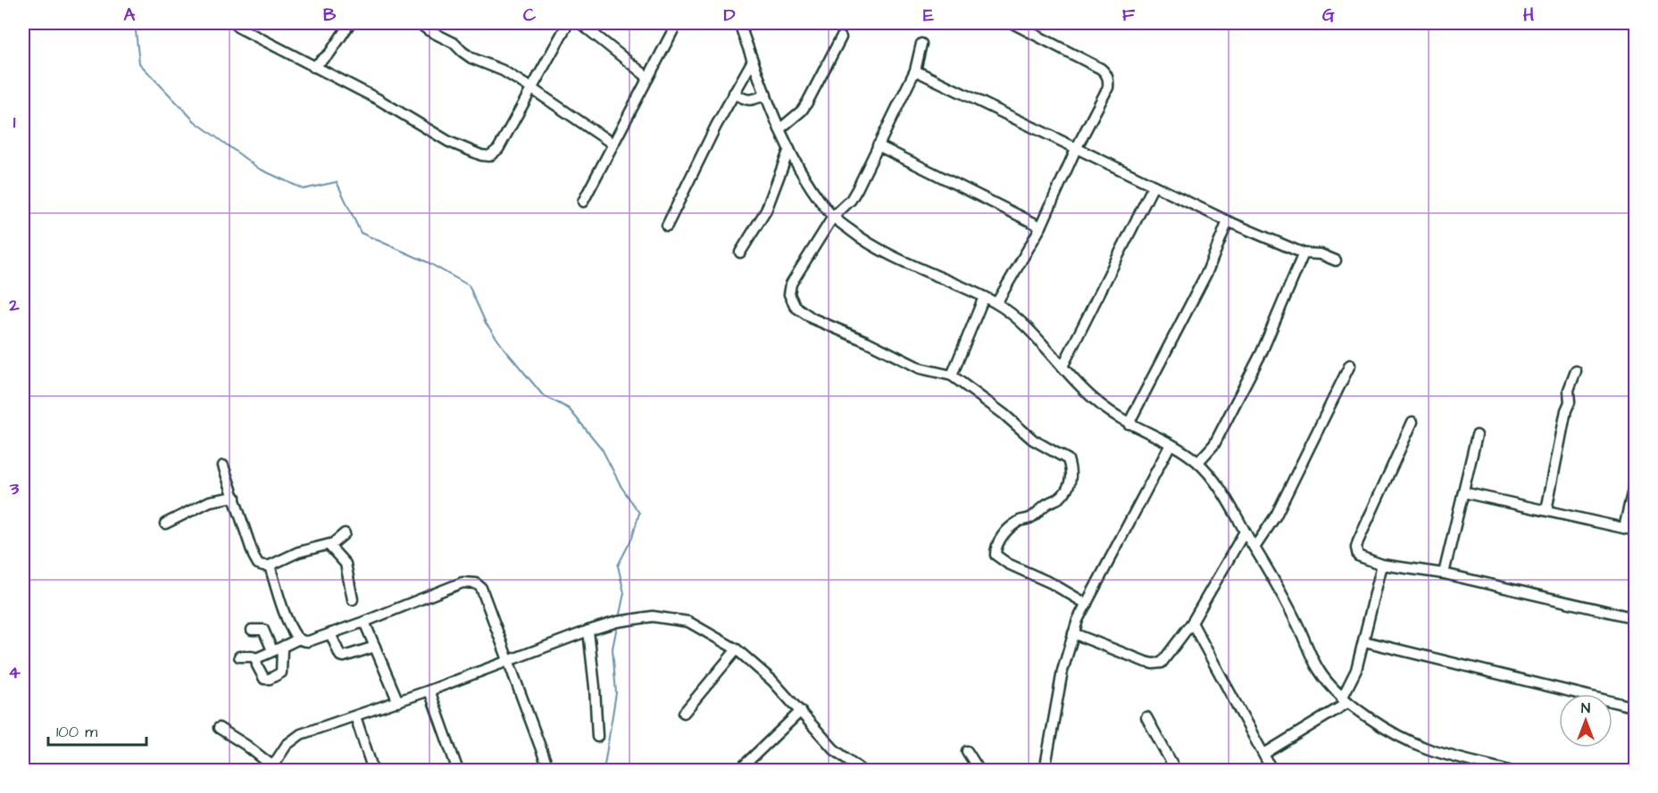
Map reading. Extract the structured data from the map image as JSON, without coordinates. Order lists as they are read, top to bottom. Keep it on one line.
{"scale_bar":"100 m","north":"top","grid":{"columns":["A","B","C","D","E","F","G","H"],"rows":["1","2","3","4"]}}
